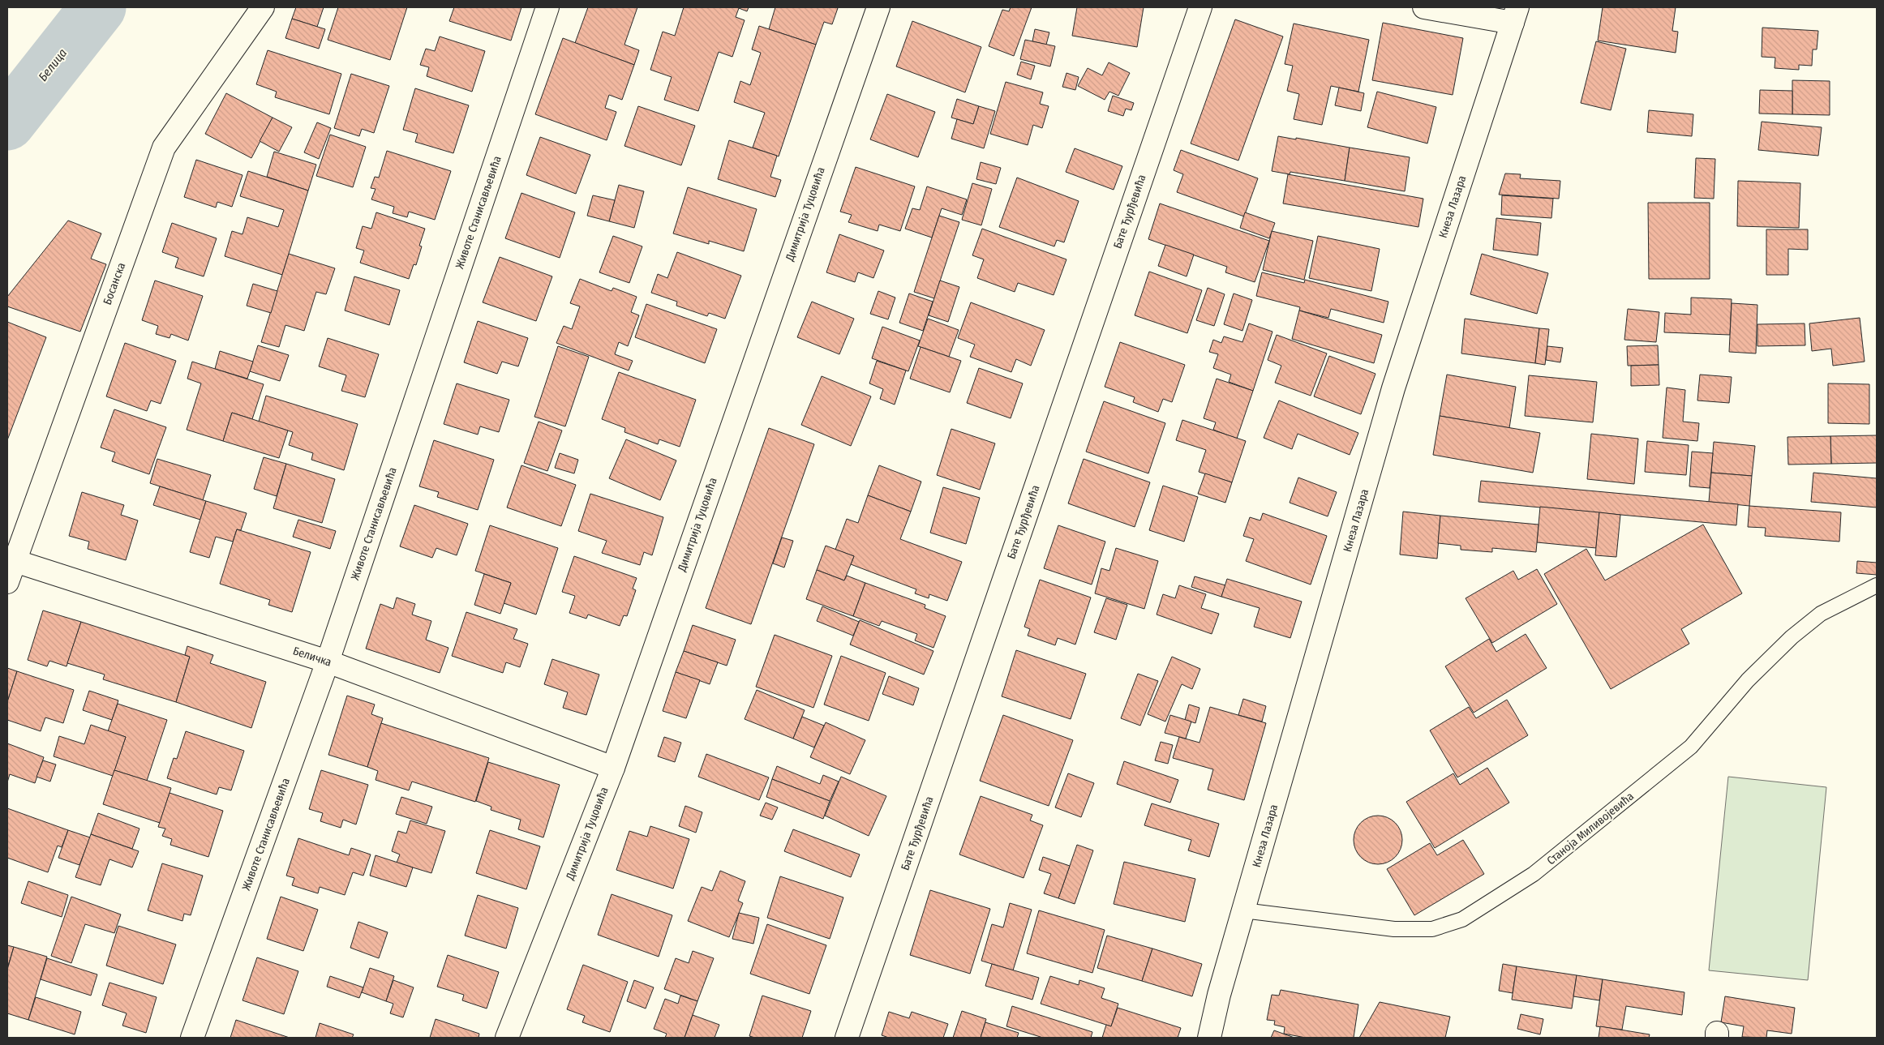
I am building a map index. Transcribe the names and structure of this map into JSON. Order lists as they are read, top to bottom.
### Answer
{
  "streets": {
    "street": [
      "Кнеза Лазара",
      "Бате Ђурђевића",
      "Животе Станисављевића",
      "Димитрија Туцовића",
      "Босанска",
      "Беличка"
    ],
    "lane": ["Станоја Миливојевића"]
  },
  "crossings": [
    ["Кнеза Лазара", "Станоја Миливојевића"],
    ["Животе Станисављевића", "Беличка"],
    ["Димитрија Туцовића", "Беличка"],
    ["Босанска", "Беличка"]
  ],
  "water": ["Белица"]
}
